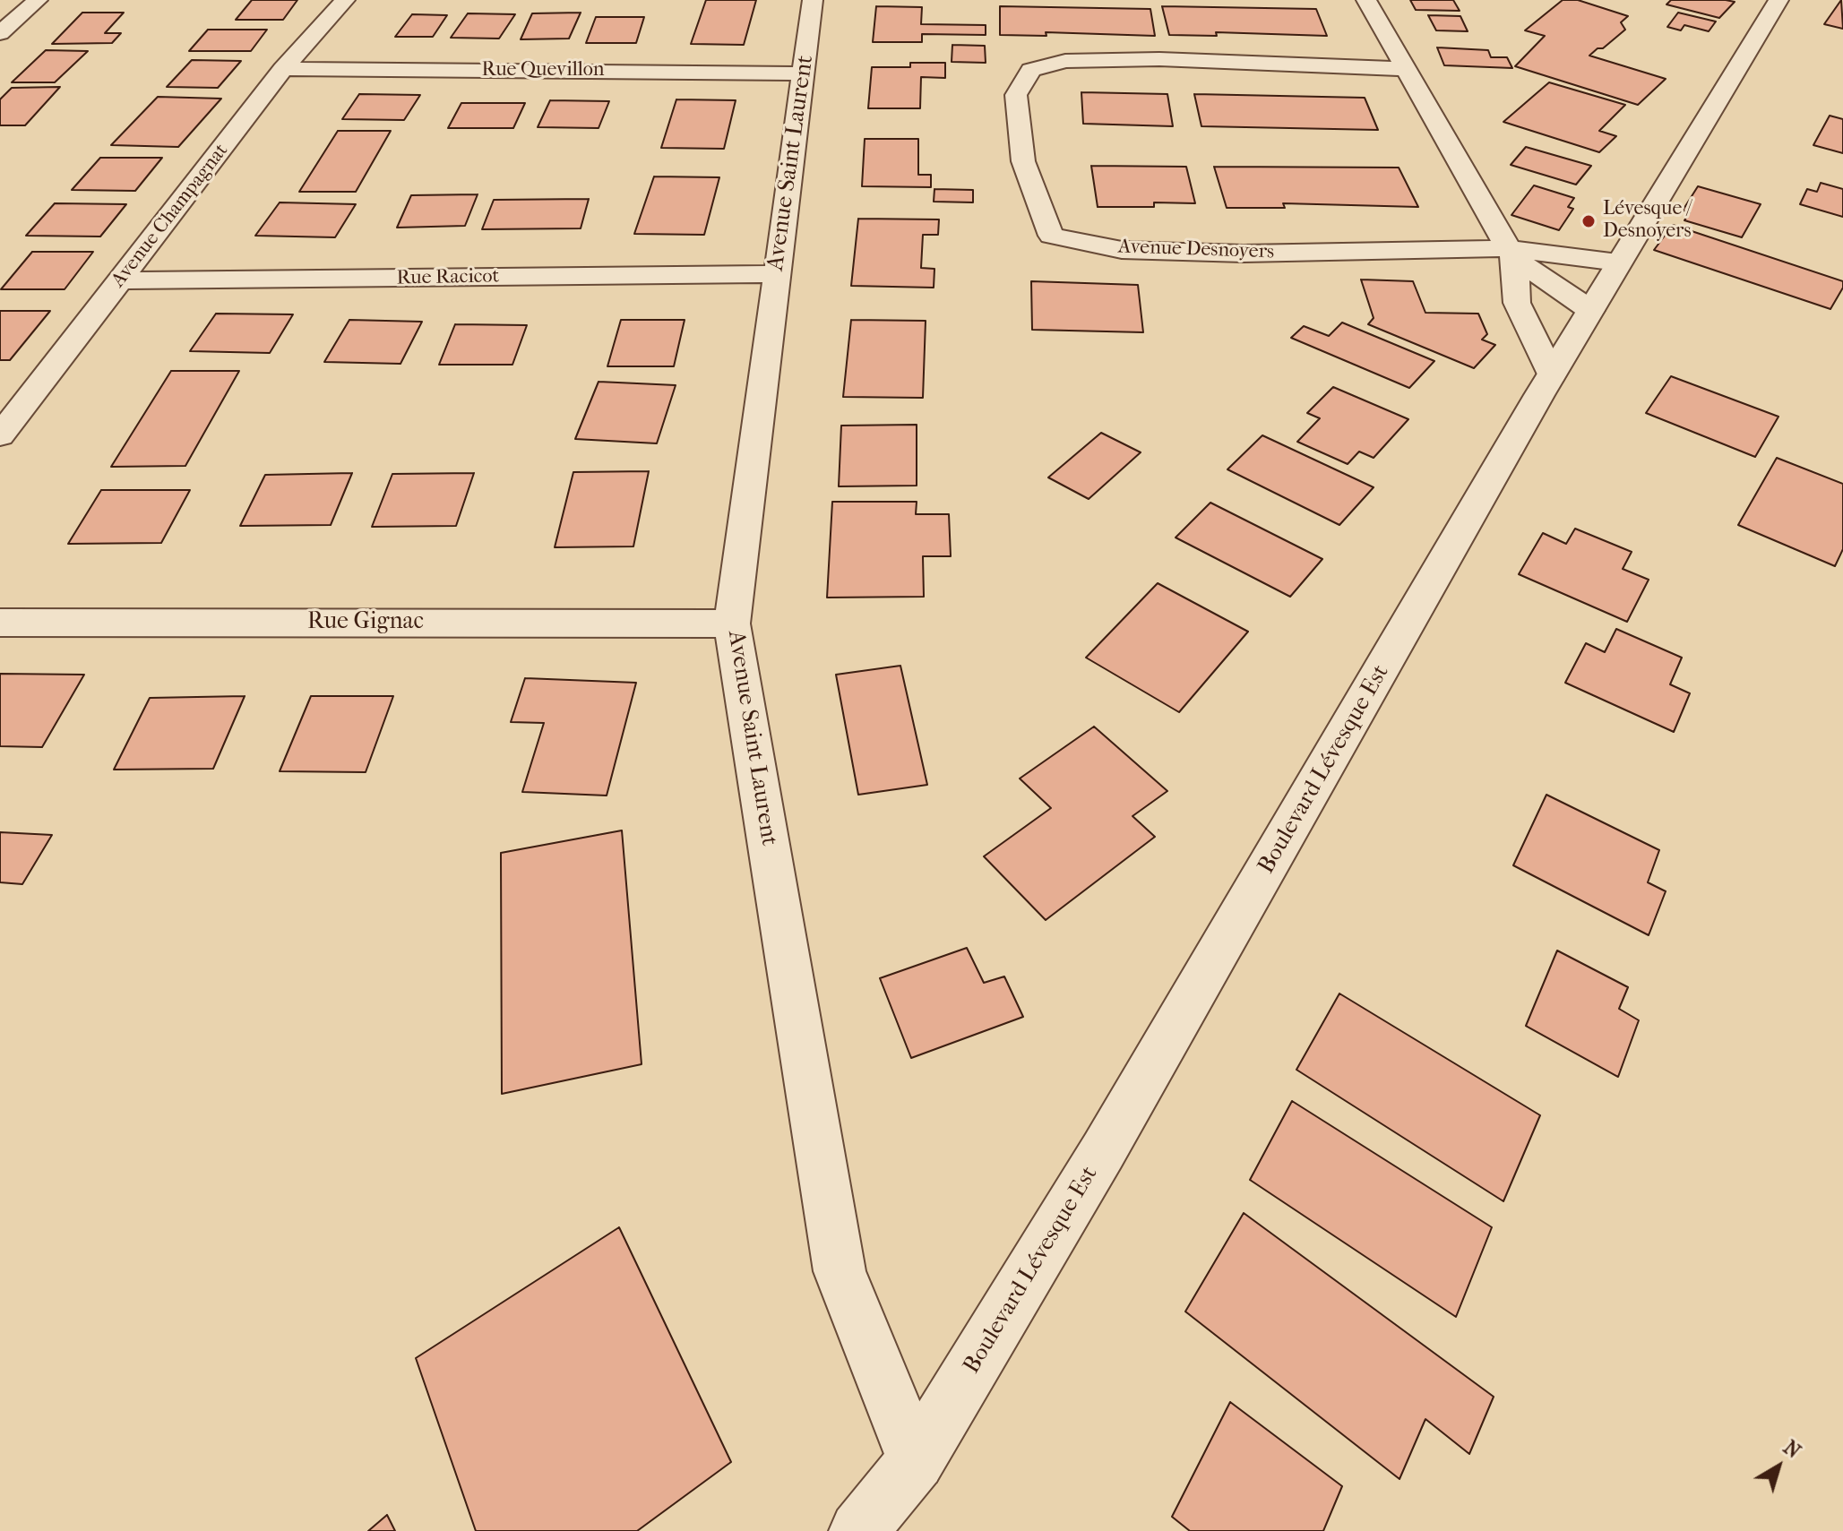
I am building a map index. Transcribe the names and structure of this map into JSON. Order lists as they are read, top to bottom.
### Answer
{
  "streets": {
    "street": [
      "Rue Quevillon",
      "Avenue Saint Laurent",
      "Avenue Champagnat",
      "Avenue Desnoyers",
      "Rue Racicot",
      "Rue Gignac",
      "Boulevard Lévesque Est"
    ]
  },
  "crossings": [
    ["Rue Quevillon", "Avenue Saint Laurent"],
    ["Rue Quevillon", "Avenue Champagnat"],
    ["Avenue Saint Laurent", "Rue Racicot"],
    ["Avenue Saint Laurent", "Rue Gignac"],
    ["Avenue Saint Laurent", "Boulevard Lévesque Est"],
    ["Avenue Champagnat", "Rue Racicot"]
  ],
  "places": ["Lévesque / Desnoyers"],
  "north": "top right"
}
